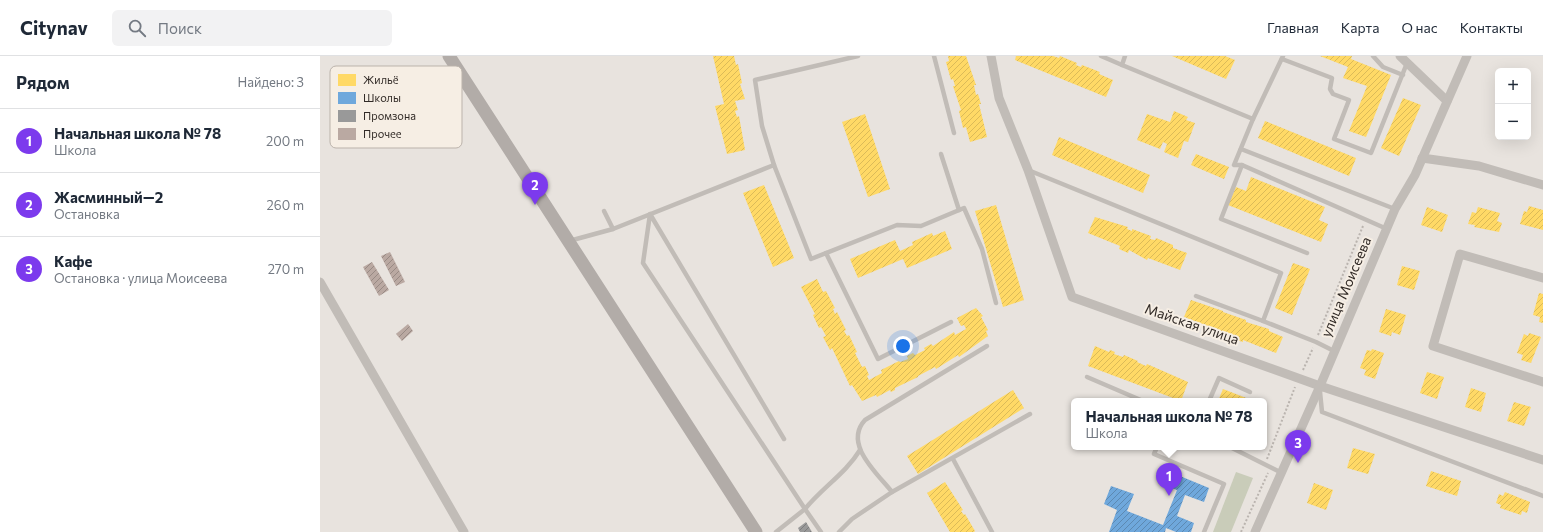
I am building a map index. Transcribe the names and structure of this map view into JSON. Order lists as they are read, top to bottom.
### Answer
{
  "streets": {
    "street": ["улица Моисеева", "Майская улица"]
  },
  "crossings": [
    ["улица Моисеева", "Майская улица"]
  ],
  "legend": [
    "Жильё",
    "Школы",
    "Промзона",
    "Прочее"
  ],
  "page": {
    "header": "Citynav",
    "search": "Поиск",
    "nav": [
      "Главная",
      "Карта",
      "О нас",
      "Контакты"
    ],
    "heading": ["Рядом", "Найдено: 3"],
    "map_buttons": ["+", "−"],
    "list": [
      {
        "mark": "1",
        "name": "Начальная школа № 78",
        "note": "Школа",
        "value": "200 m"
      },
      {
        "mark": "2",
        "name": "Жасминный—2",
        "note": "Остановка",
        "value": "260 m"
      },
      {
        "mark": "3",
        "name": "Кафе",
        "note": "Остановка · улица Моисеева",
        "value": "270 m"
      }
    ],
    "pins": ["2", "3", "1"],
    "popup": ["Начальная школа № 78", "Школа"]
  }
}
